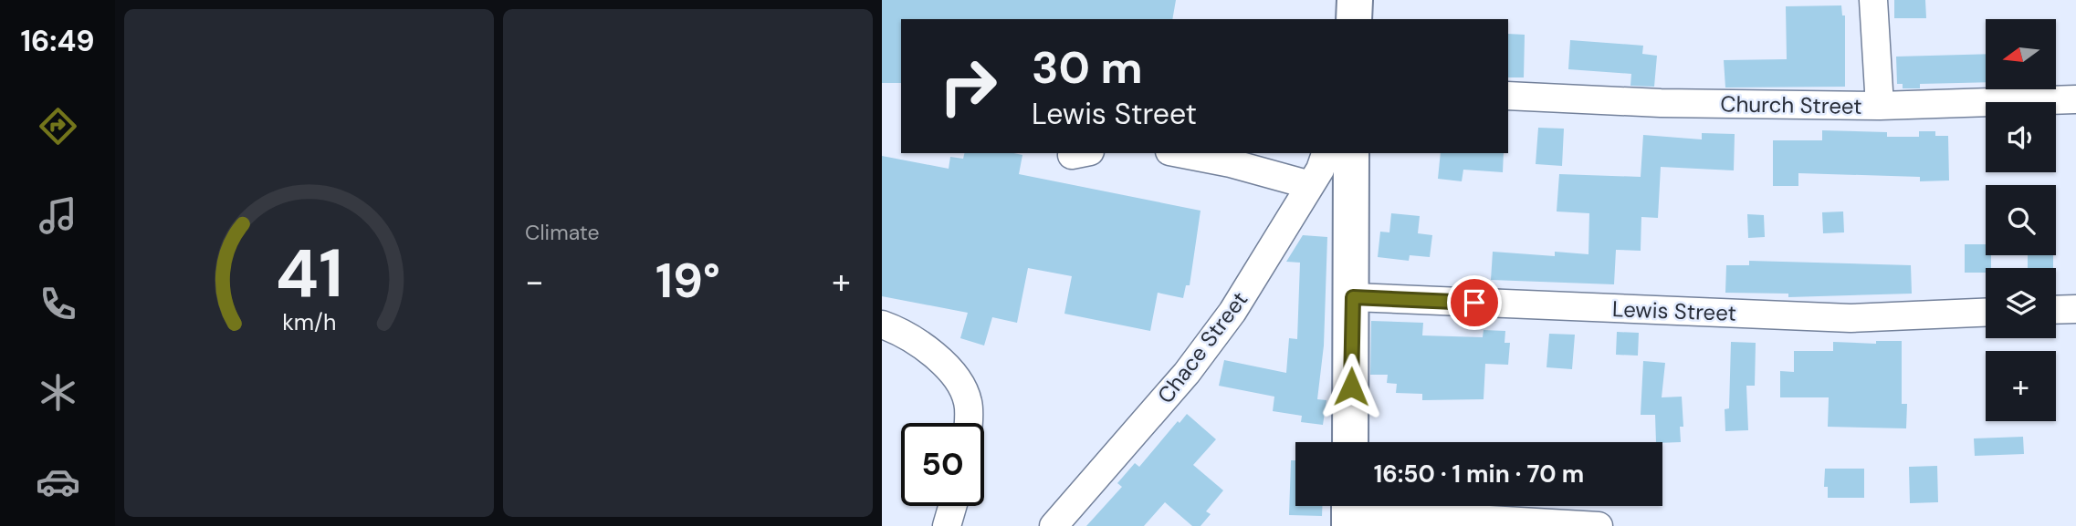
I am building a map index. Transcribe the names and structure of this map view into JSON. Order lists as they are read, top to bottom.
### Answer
{
  "streets": {
    "street": ["Church Street", "Lewis Street", "Chace Street"]
  },
  "north": "left",
  "page": {
    "tabs": "16:49",
    "tile": "Climate",
    "map_buttons": "+",
    "turn": ["30 m", "Lewis Street"],
    "heat": ["−", "19°", "+"],
    "limit": "50",
    "trip": "16:50 · 1 min · 70 m",
    "gauge": ["41", "km/h"]
  }
}
